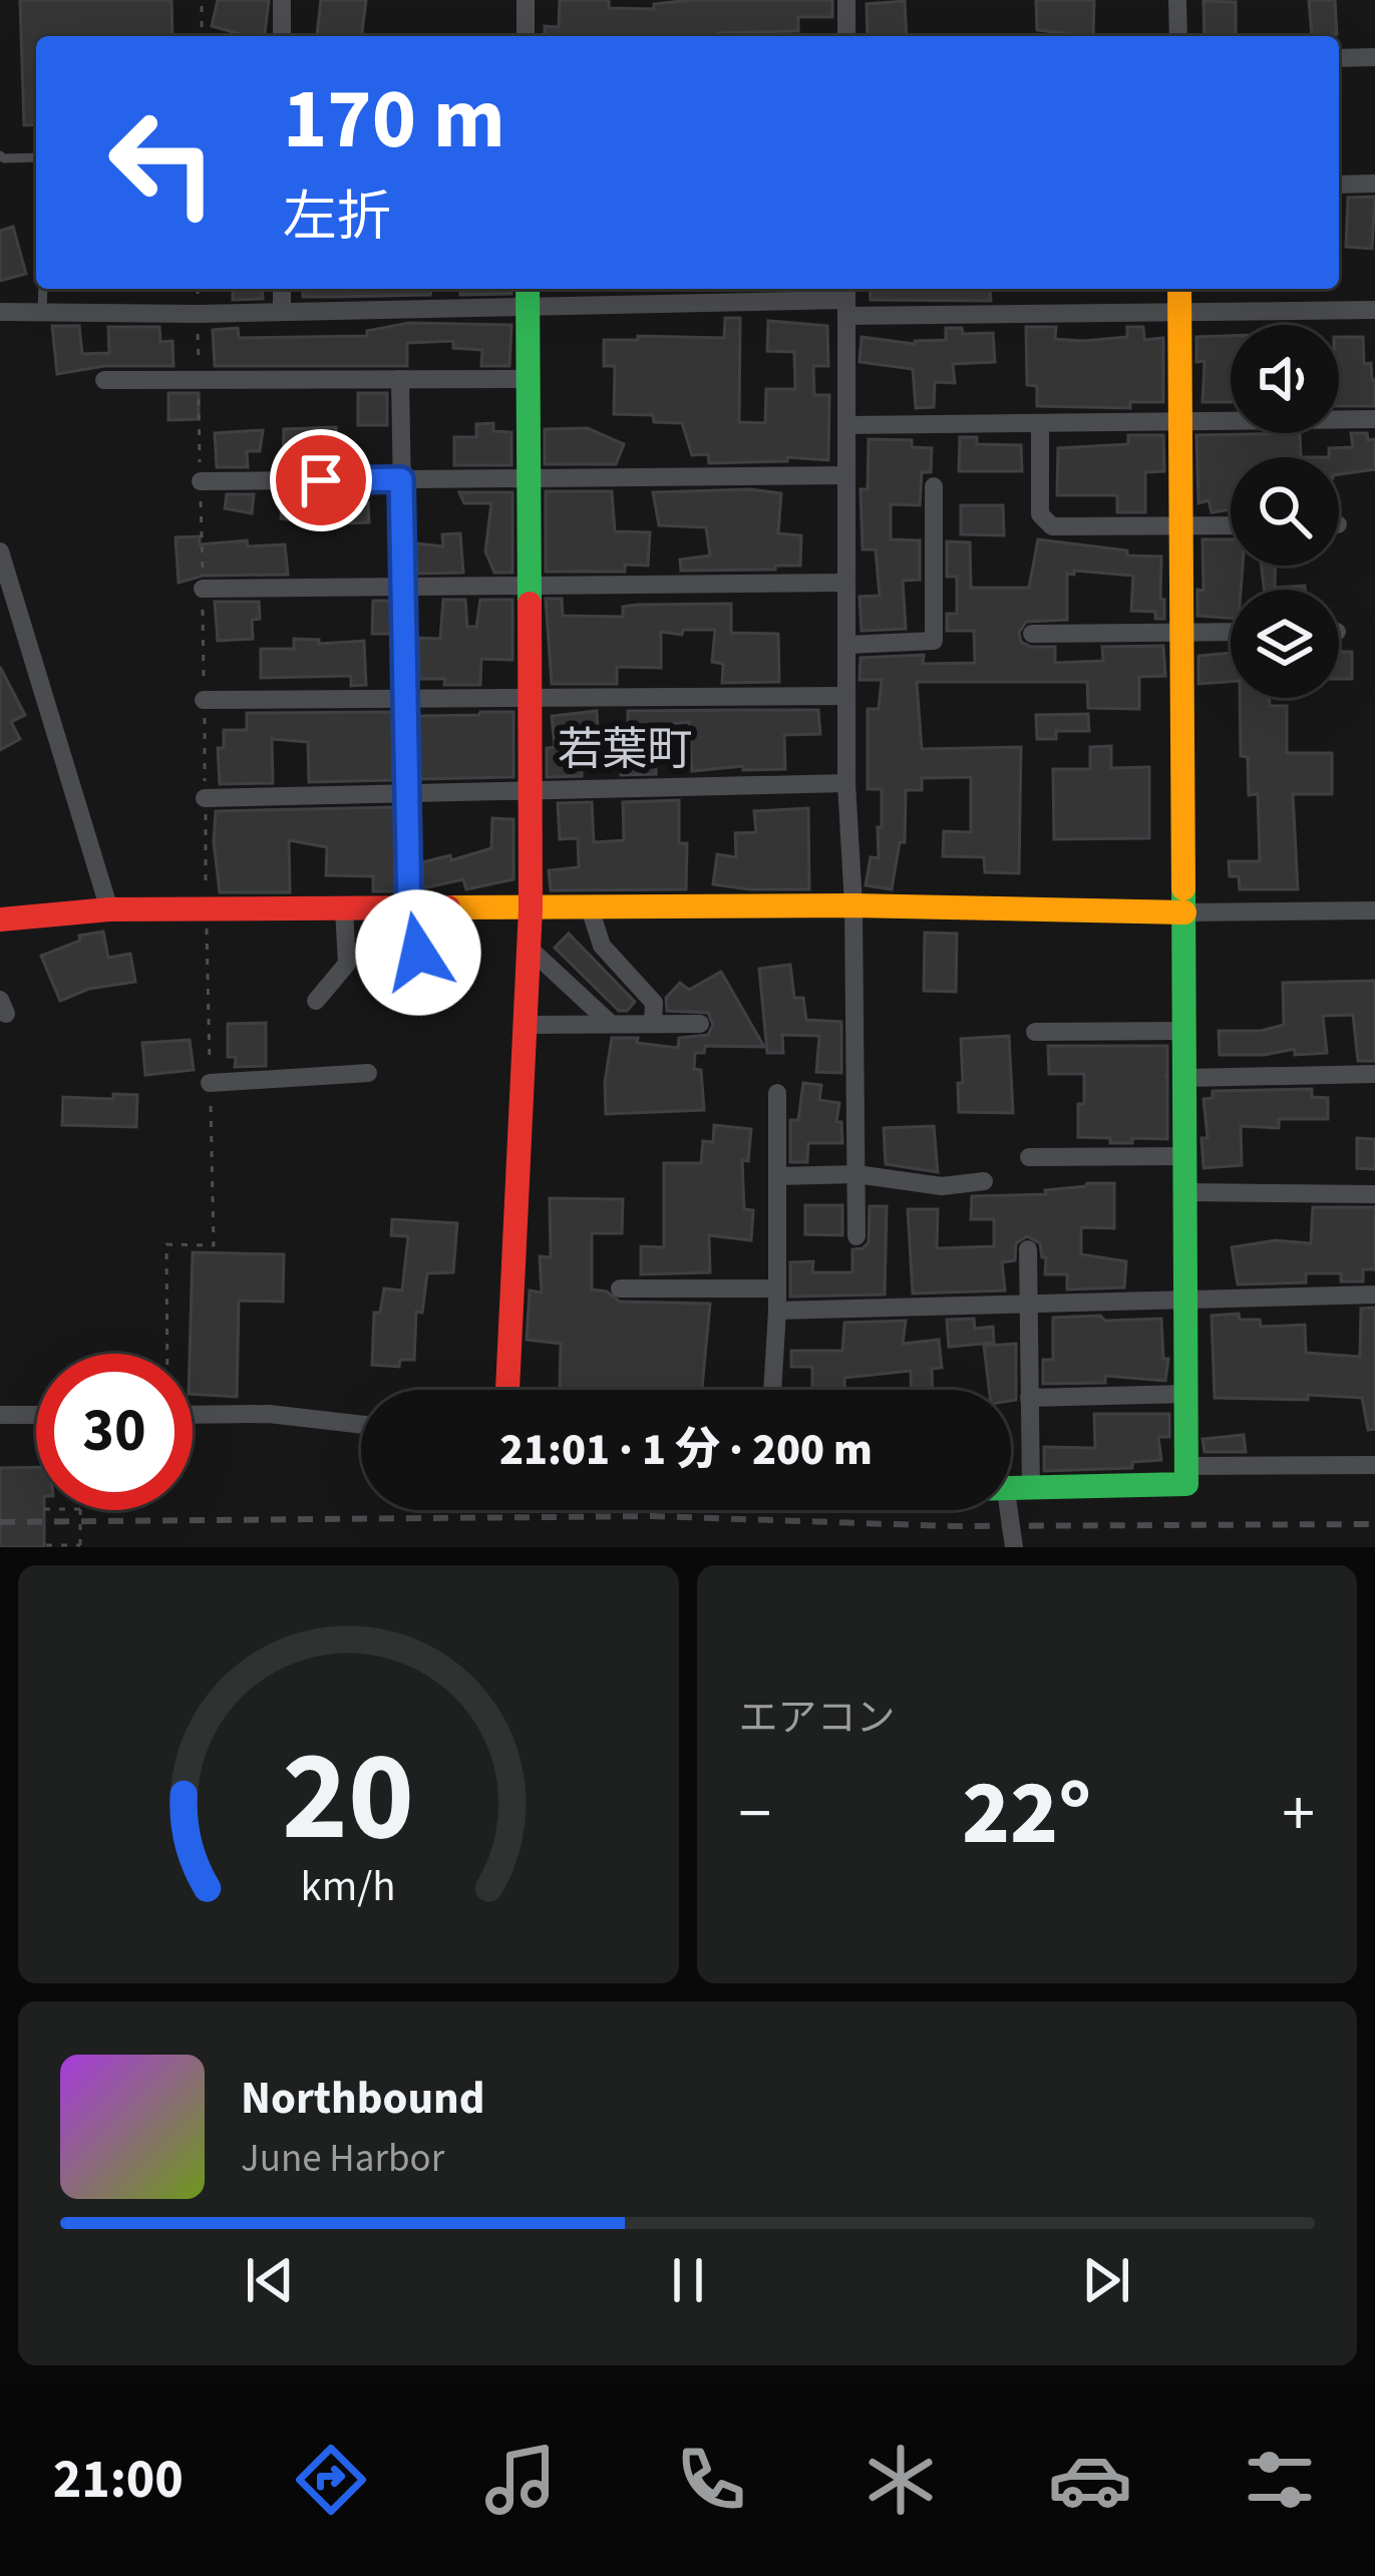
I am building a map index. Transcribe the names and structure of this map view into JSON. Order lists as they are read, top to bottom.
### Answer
{
  "districts": ["若葉町"],
  "page": {
    "turn": ["170 m", "左折"],
    "limit": "30",
    "trip": "21:01 · 1 分 · 200 m",
    "tile": "エアコン",
    "heat": ["−", "22°", "+"],
    "song": ["Northbound", "June Harbor"],
    "tabs": "21:00",
    "gauge": ["20", "km/h"]
  }
}
